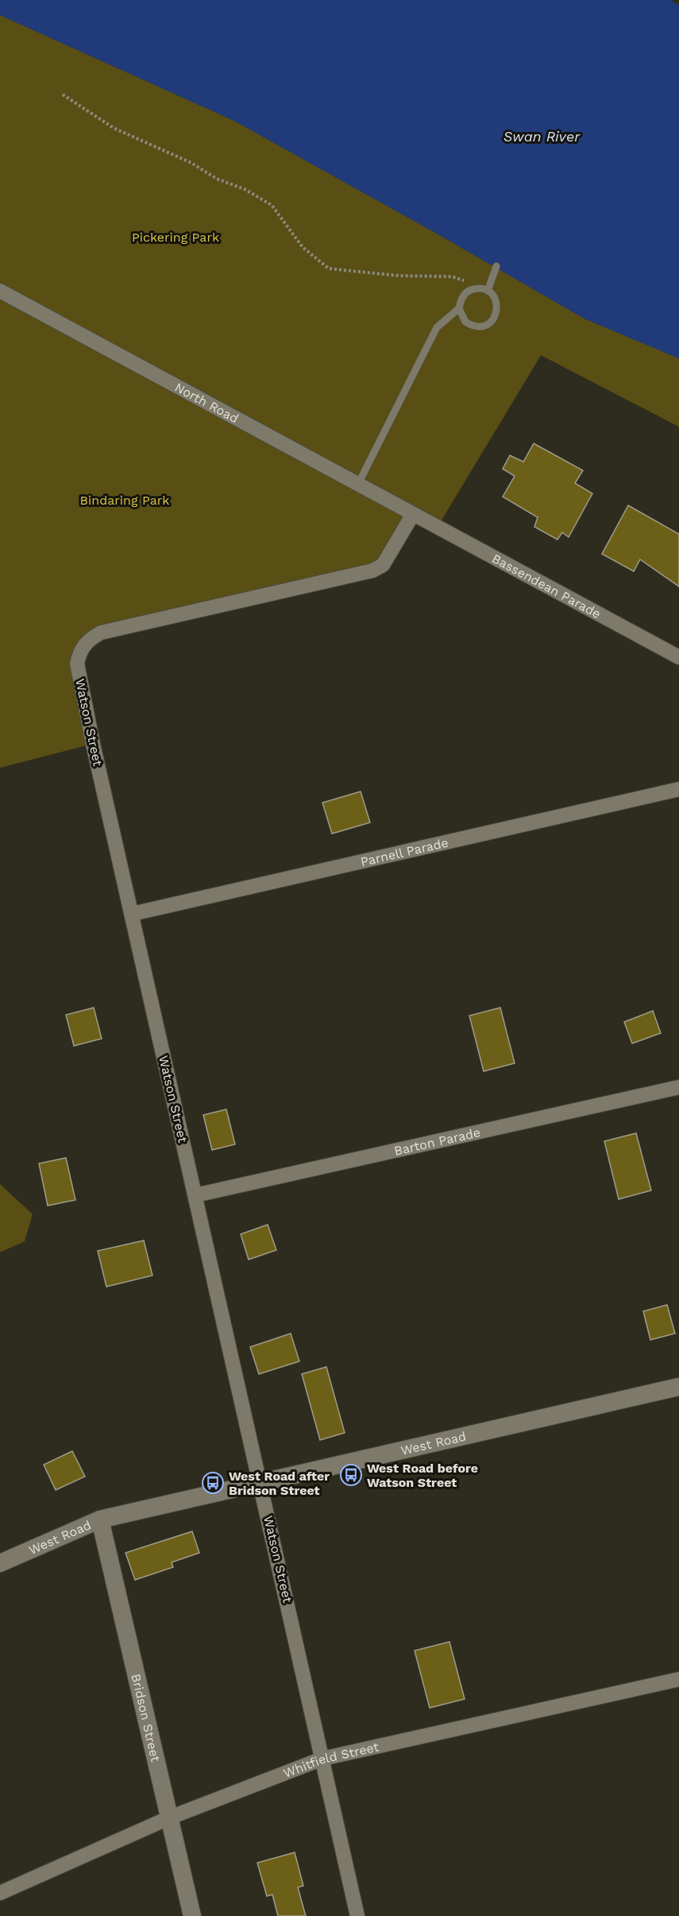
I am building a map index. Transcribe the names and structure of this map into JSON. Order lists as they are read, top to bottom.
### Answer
{
  "streets": {
    "street": [
      "North Road",
      "Bassendean Parade",
      "Watson Street",
      "Parnell Parade",
      "Barton Parade",
      "West Road",
      "Bridson Street",
      "Whitfield Street"
    ]
  },
  "crossings": [
    ["North Road", "Bassendean Parade"],
    ["North Road", "Watson Street"],
    ["Bassendean Parade", "Watson Street"],
    ["Watson Street", "Parnell Parade"],
    ["Watson Street", "Barton Parade"],
    ["Watson Street", "West Road"],
    ["Watson Street", "Whitfield Street"],
    ["West Road", "Bridson Street"],
    ["Bridson Street", "Whitfield Street"]
  ],
  "water": ["Swan River"],
  "parks": ["Pickering Park", "Bindaring Park"],
  "places": {
    "bus stop": ["West Road before Watson Street", "West Road after Bridson Street"]
  }
}
